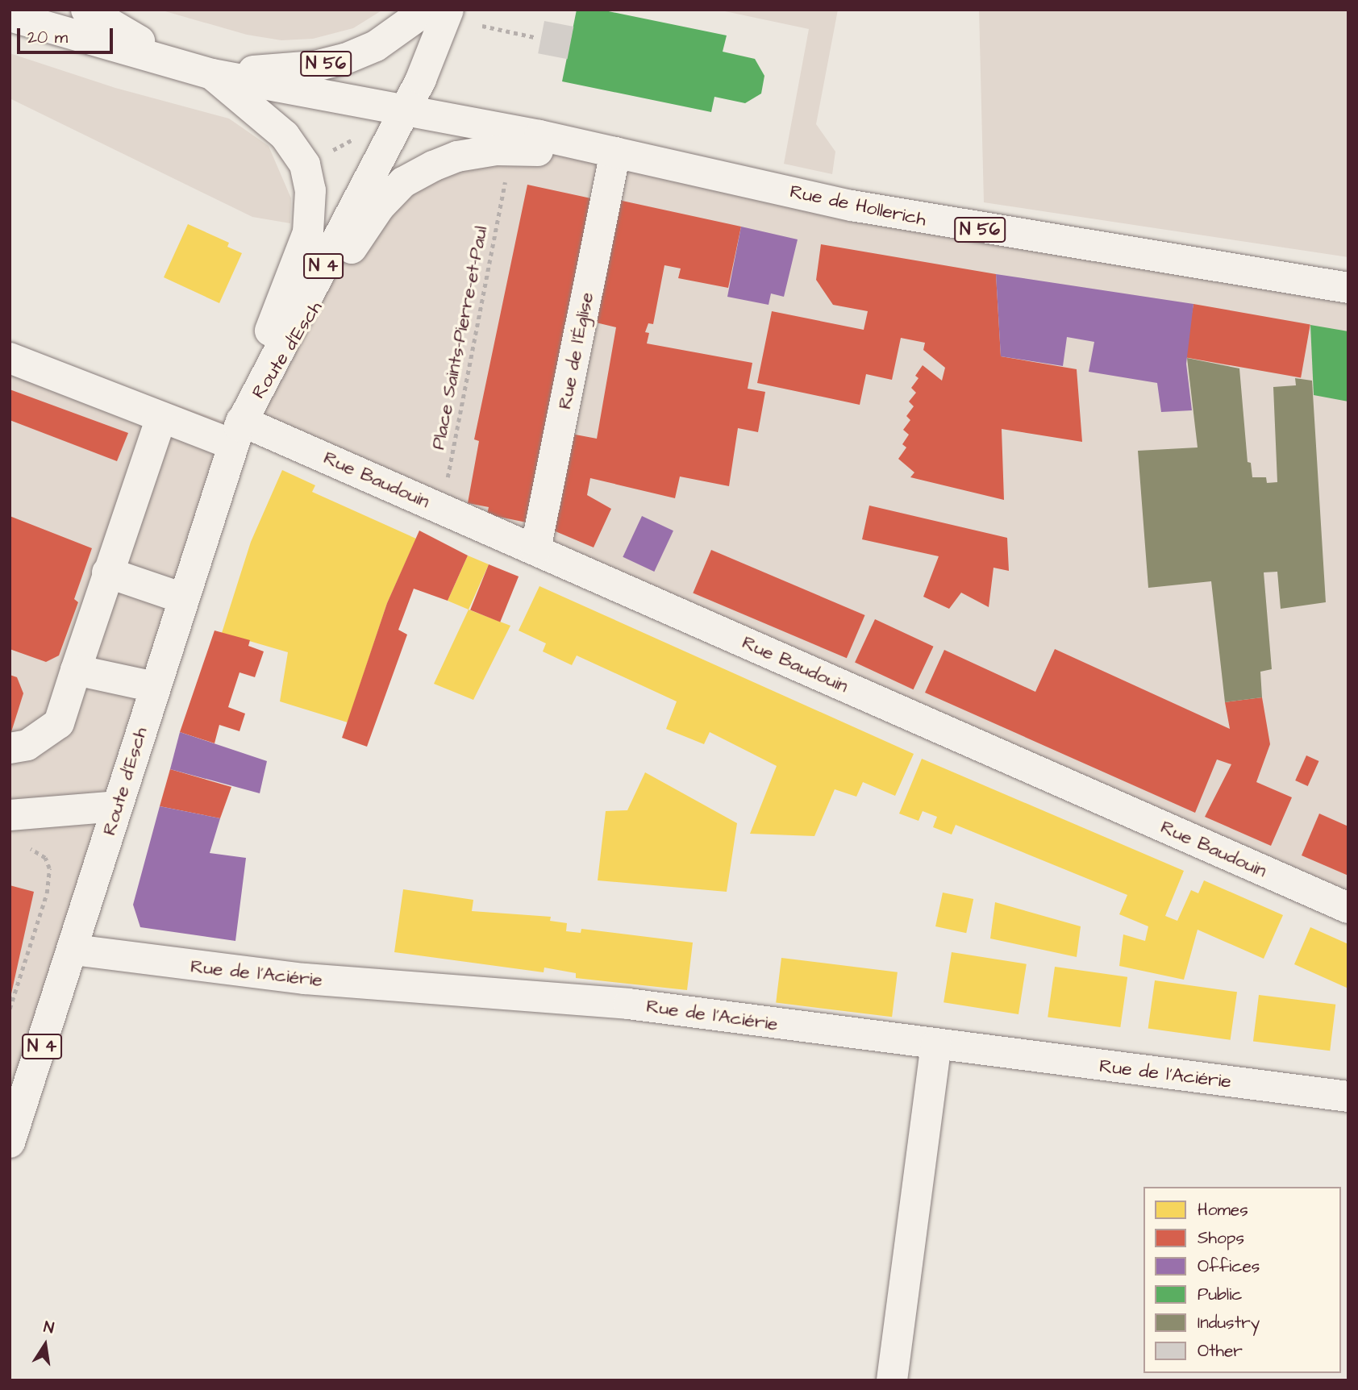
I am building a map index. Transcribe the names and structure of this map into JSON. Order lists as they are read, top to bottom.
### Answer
{
  "streets": {
    "main road": [
      "N 56",
      "Rue de Hollerich",
      "N 4",
      "Route d'Esch",
      "Rue de l'Église",
      "Rue Baudouin",
      "Rue de l'Aciérie"
    ],
    "path": ["Place Saints-Pierre-et-Paul"]
  },
  "crossings": [
    ["N 56", "Rue de Hollerich"],
    ["N 56", "N 4"],
    ["N 56", "Route d'Esch"],
    ["Rue de Hollerich", "Route d'Esch"],
    ["Rue de Hollerich", "Rue de l'Église"],
    ["N 4", "Route d'Esch"],
    ["N 4", "Rue Baudouin"],
    ["Place Saints-Pierre-et-Paul", "Rue Baudouin"],
    ["Route d'Esch", "Rue de l'Église"],
    ["Route d'Esch", "Rue Baudouin"],
    ["Route d'Esch", "Rue de l'Aciérie"],
    ["Rue de l'Église", "Rue Baudouin"]
  ],
  "legend": [
    "Homes",
    "Shops",
    "Offices",
    "Public",
    "Industry",
    "Other"
  ],
  "scale_bar": "20 m",
  "north": "top"
}
